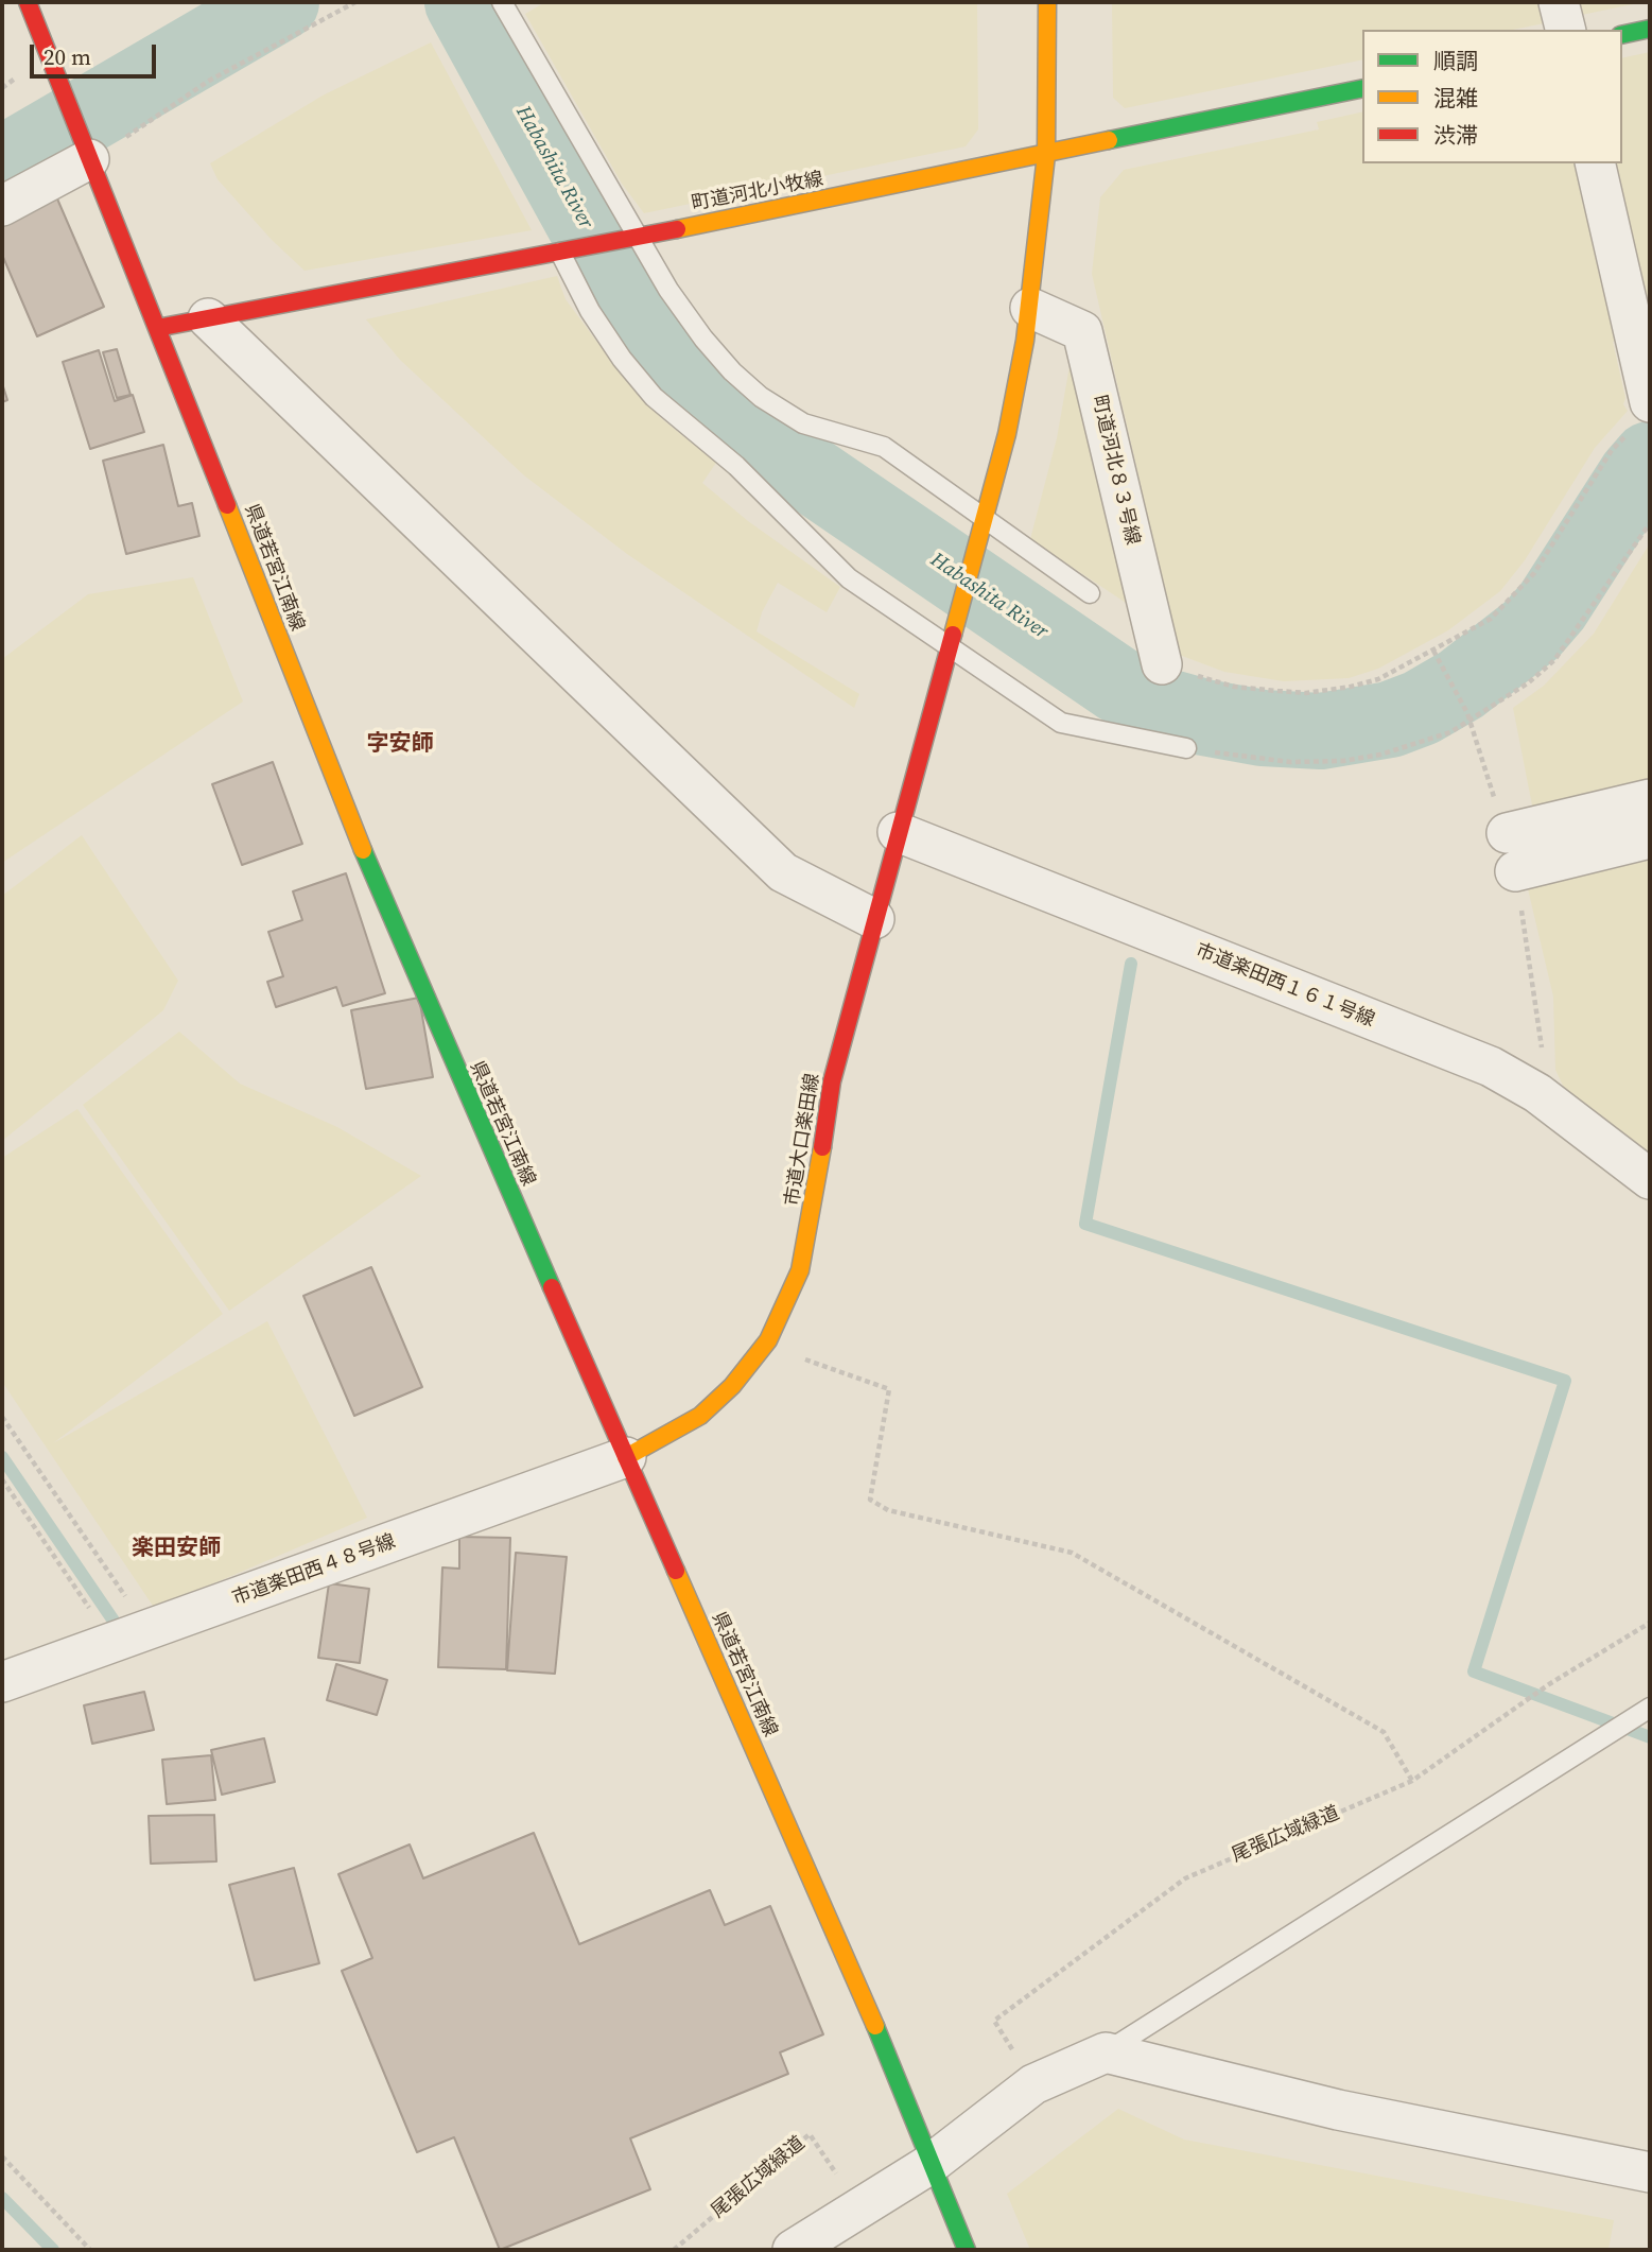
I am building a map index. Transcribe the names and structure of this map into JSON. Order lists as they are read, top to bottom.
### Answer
{
  "streets": {
    "street": [
      "町道河北小牧線",
      "町道河北８３号線",
      "県道若宮江南線",
      "市道楽田西１６１号線",
      "市道大口楽田線",
      "市道楽田西４８号線"
    ],
    "path": ["尾張広域緑道"]
  },
  "crossings": [
    ["町道河北小牧線", "県道若宮江南線"],
    ["町道河北小牧線", "市道大口楽田線"],
    ["町道河北８３号線", "市道大口楽田線"],
    ["県道若宮江南線", "市道大口楽田線"],
    ["県道若宮江南線", "市道楽田西４８号線"],
    ["市道楽田西１６１号線", "市道大口楽田線"],
    ["市道大口楽田線", "市道楽田西４８号線"]
  ],
  "districts": ["字安師", "楽田安師"],
  "water": ["Habashita River"],
  "legend": ["順調", "混雑", "渋滞"],
  "scale_bar": "20 m"
}
